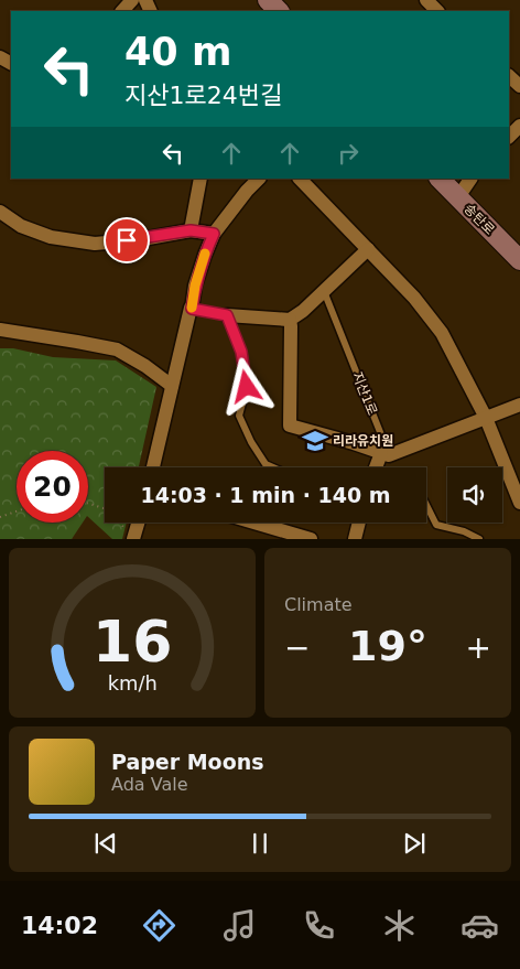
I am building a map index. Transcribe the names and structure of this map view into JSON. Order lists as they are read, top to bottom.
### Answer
{
  "streets": {
    "main road": ["송탄로"],
    "lane": ["지산1로"]
  },
  "places": {
    "school or university": ["리라유치원"]
  },
  "page": {
    "turn": ["40 m", "지산1로24번길"],
    "limit": "20",
    "trip": "14:03 · 1 min · 140 m",
    "tile": "Climate",
    "heat": ["−", "19°", "+"],
    "song": ["Paper Moons", "Ada Vale"],
    "tabs": "14:02",
    "gauge": ["16", "km/h"]
  }
}
